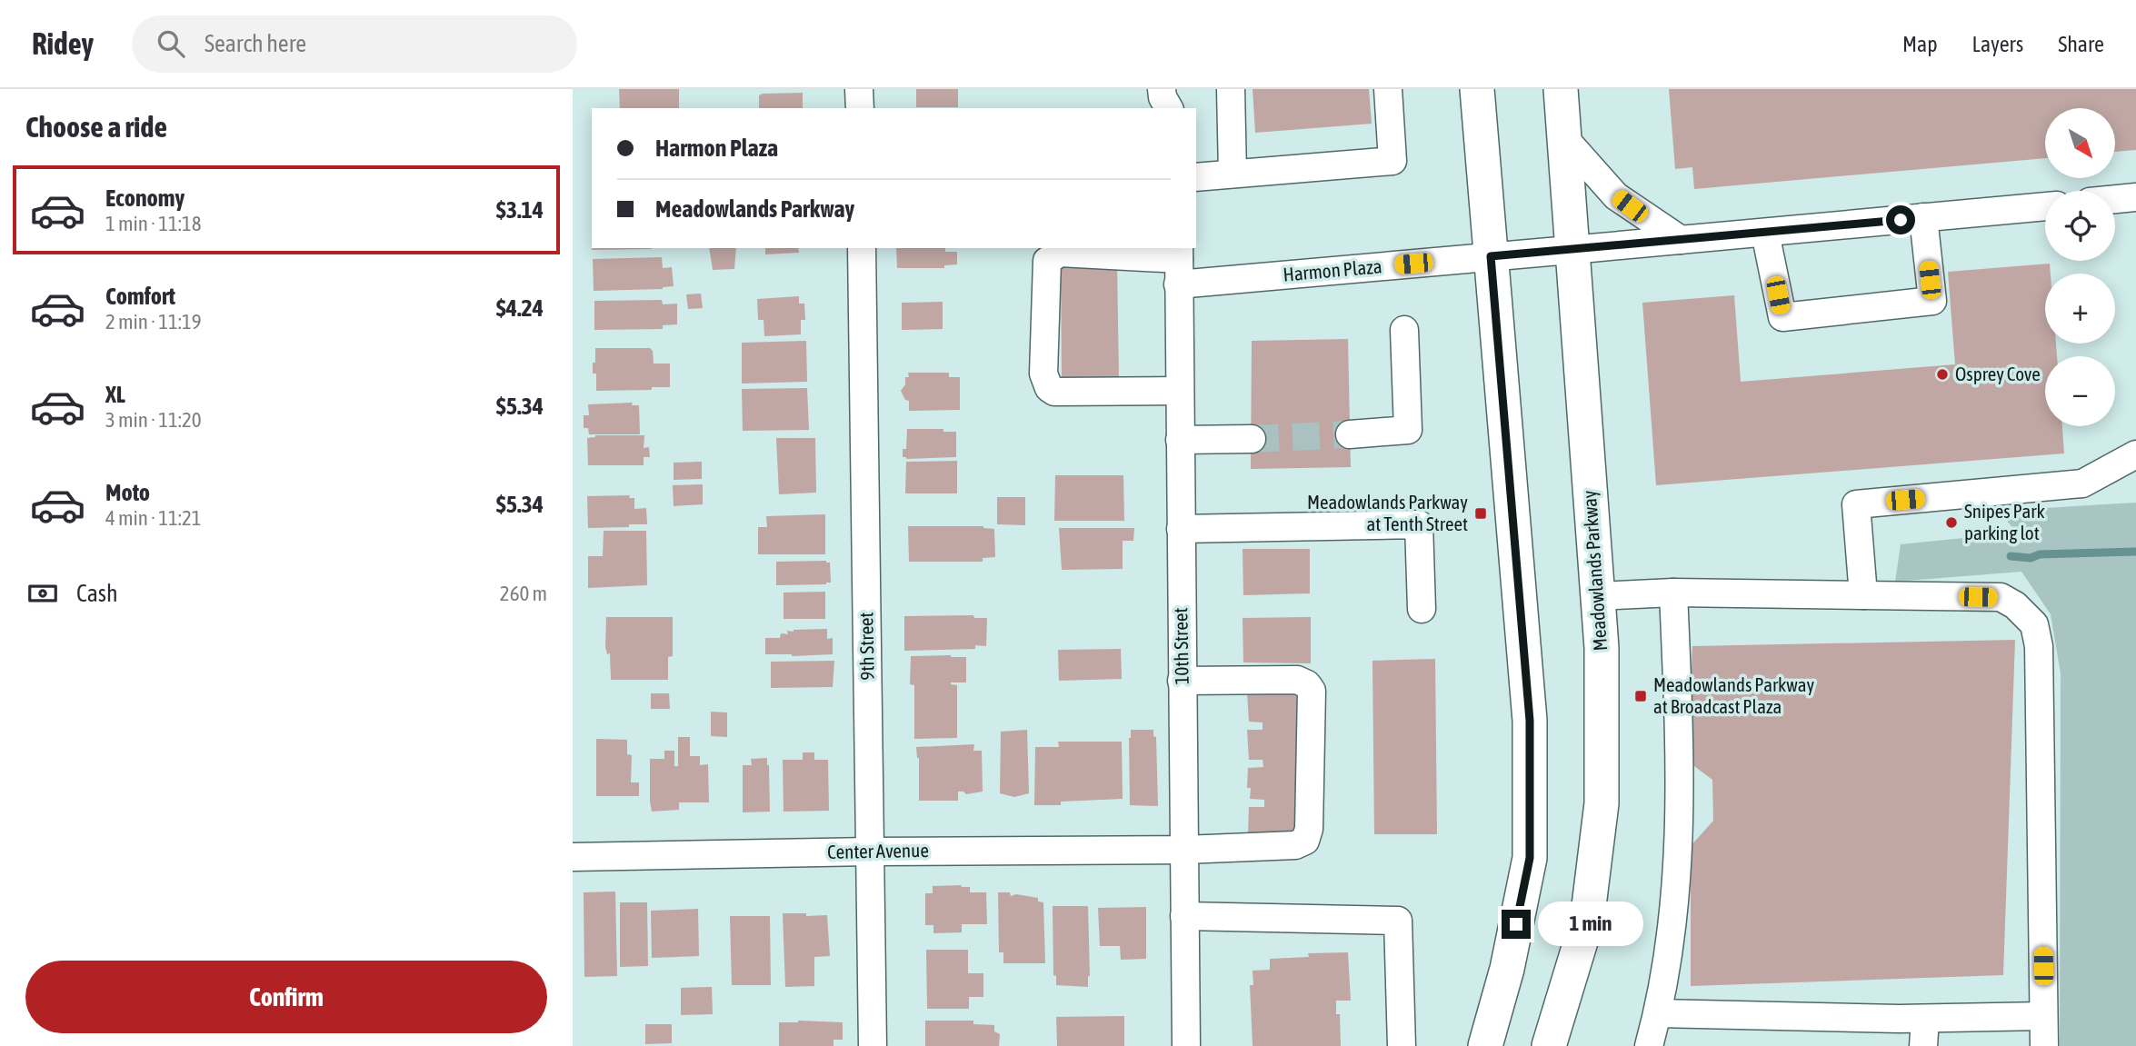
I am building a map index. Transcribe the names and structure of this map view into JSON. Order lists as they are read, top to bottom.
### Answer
{
  "streets": {
    "main road": ["Meadowlands Parkway"],
    "street": [
      "Harmon Plaza",
      "9th Street",
      "10th Street",
      "Center Avenue"
    ]
  },
  "crossings": [
    ["Harmon Plaza", "Meadowlands Parkway"],
    ["Harmon Plaza", "10th Street"],
    ["9th Street", "Center Avenue"],
    ["10th Street", "Center Avenue"]
  ],
  "places": {
    "other": ["Osprey Cove", "Snipes Park parking lot"],
    "transit": ["Meadowlands Parkway at Tenth Street", "Meadowlands Parkway at Broadcast Plaza"]
  },
  "north": "bottom right",
  "page": {
    "header": "Ridey",
    "search": "Search here",
    "nav": ["Map", "Layers", "Share"],
    "heading": "Choose a ride",
    "map_buttons": ["+", "−"],
    "banner": ["Harmon Plaza", "Meadowlands Parkway"],
    "list": [
      {
        "name": "Economy",
        "note": "1 min · 11:18",
        "value": "$3.14"
      },
      {
        "name": "Comfort",
        "note": "2 min · 11:19",
        "value": "$4.24"
      },
      {
        "name": "XL",
        "note": "3 min · 11:20",
        "value": "$5.34"
      },
      {
        "name": "Moto",
        "note": "4 min · 11:21",
        "value": "$5.34"
      }
    ],
    "pay": ["Cash", "260 m"],
    "bubble": "1 min",
    "buttons": "Confirm"
  }
}
